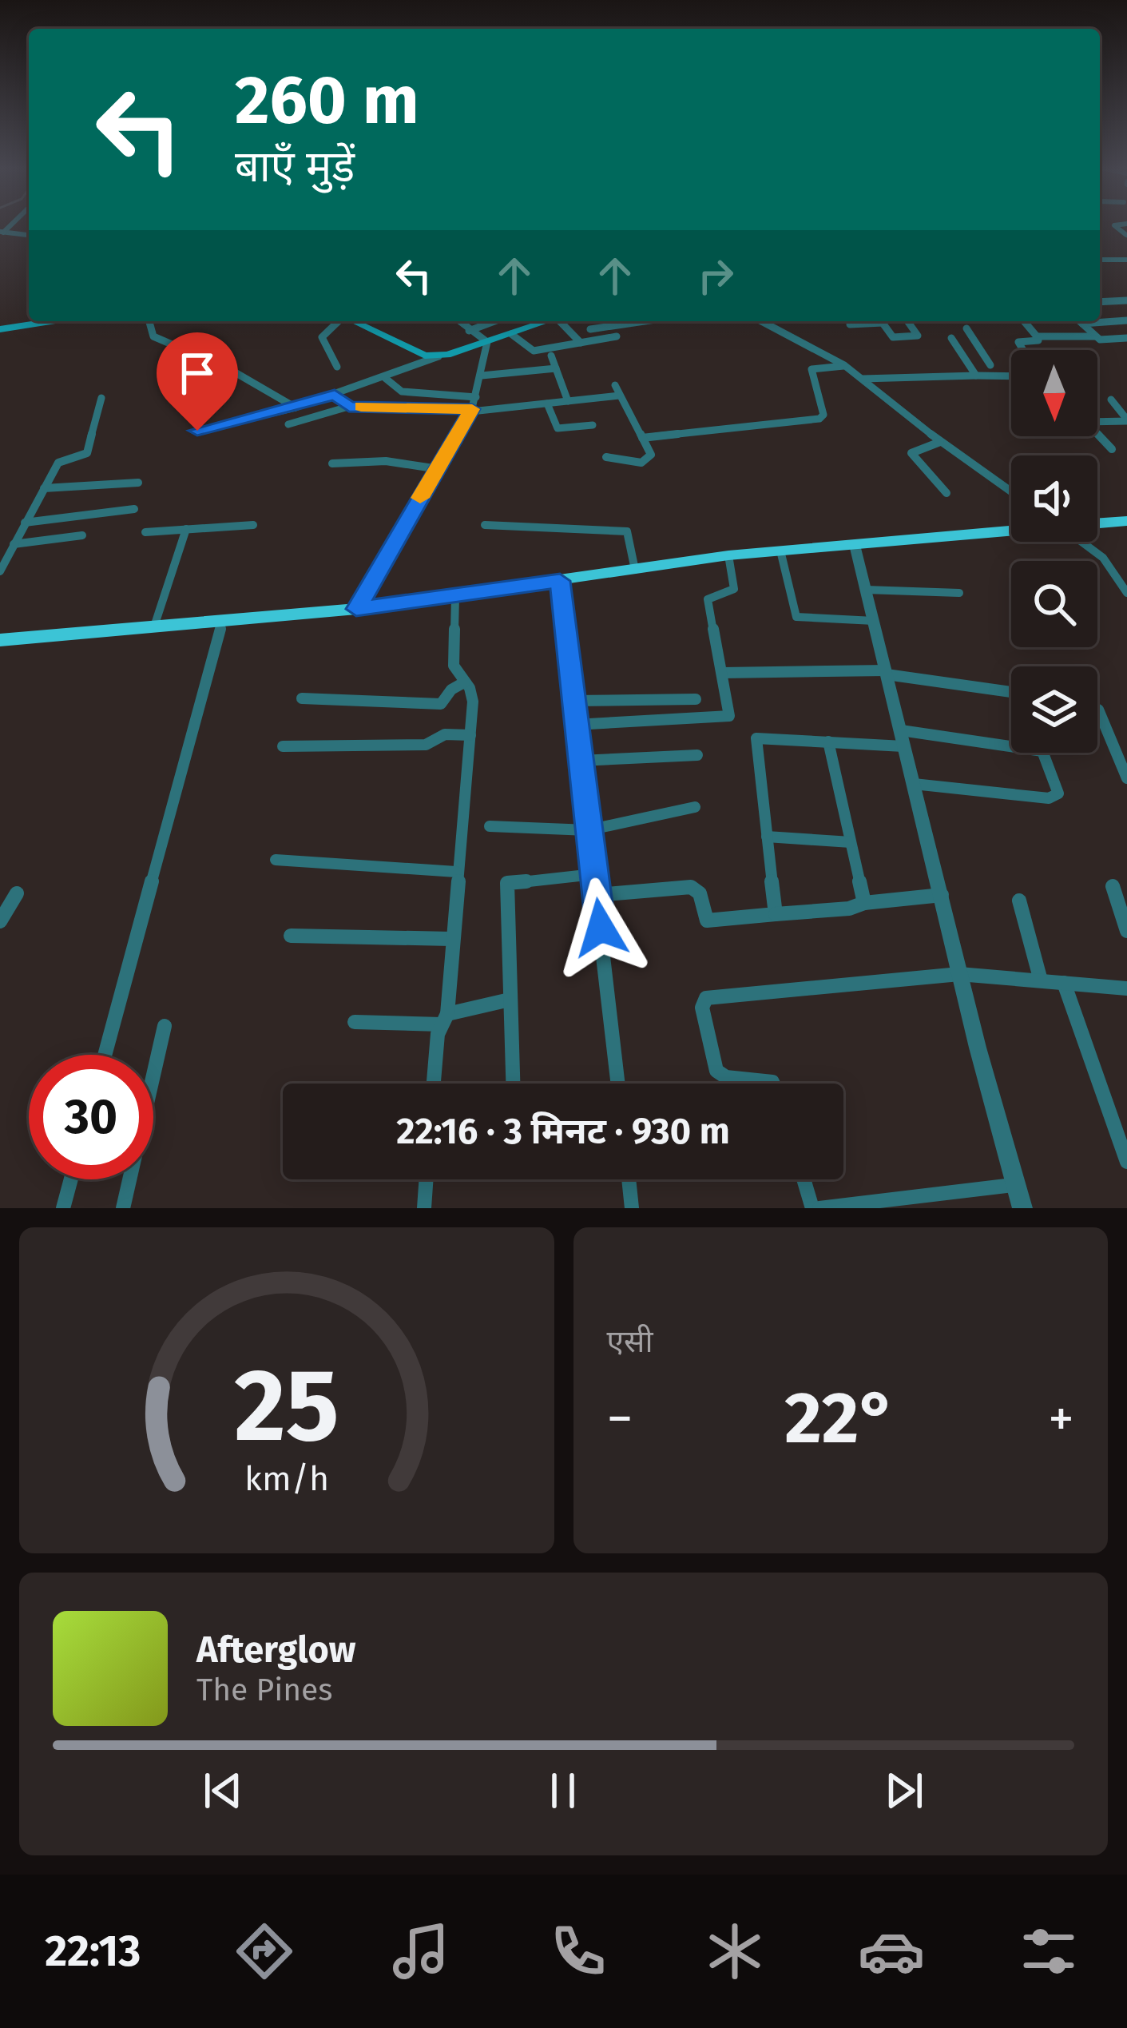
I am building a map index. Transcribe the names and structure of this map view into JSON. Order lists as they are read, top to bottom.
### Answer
{
  "north": "bottom",
  "page": {
    "turn": ["260 m", "बाएँ मुड़ें"],
    "limit": "30",
    "trip": "22:16 · 3 मिनट · 930 m",
    "tile": "एसी",
    "heat": ["−", "22°", "+"],
    "song": ["Afterglow", "The Pines"],
    "tabs": "22:13",
    "gauge": ["25", "km/h"]
  }
}
